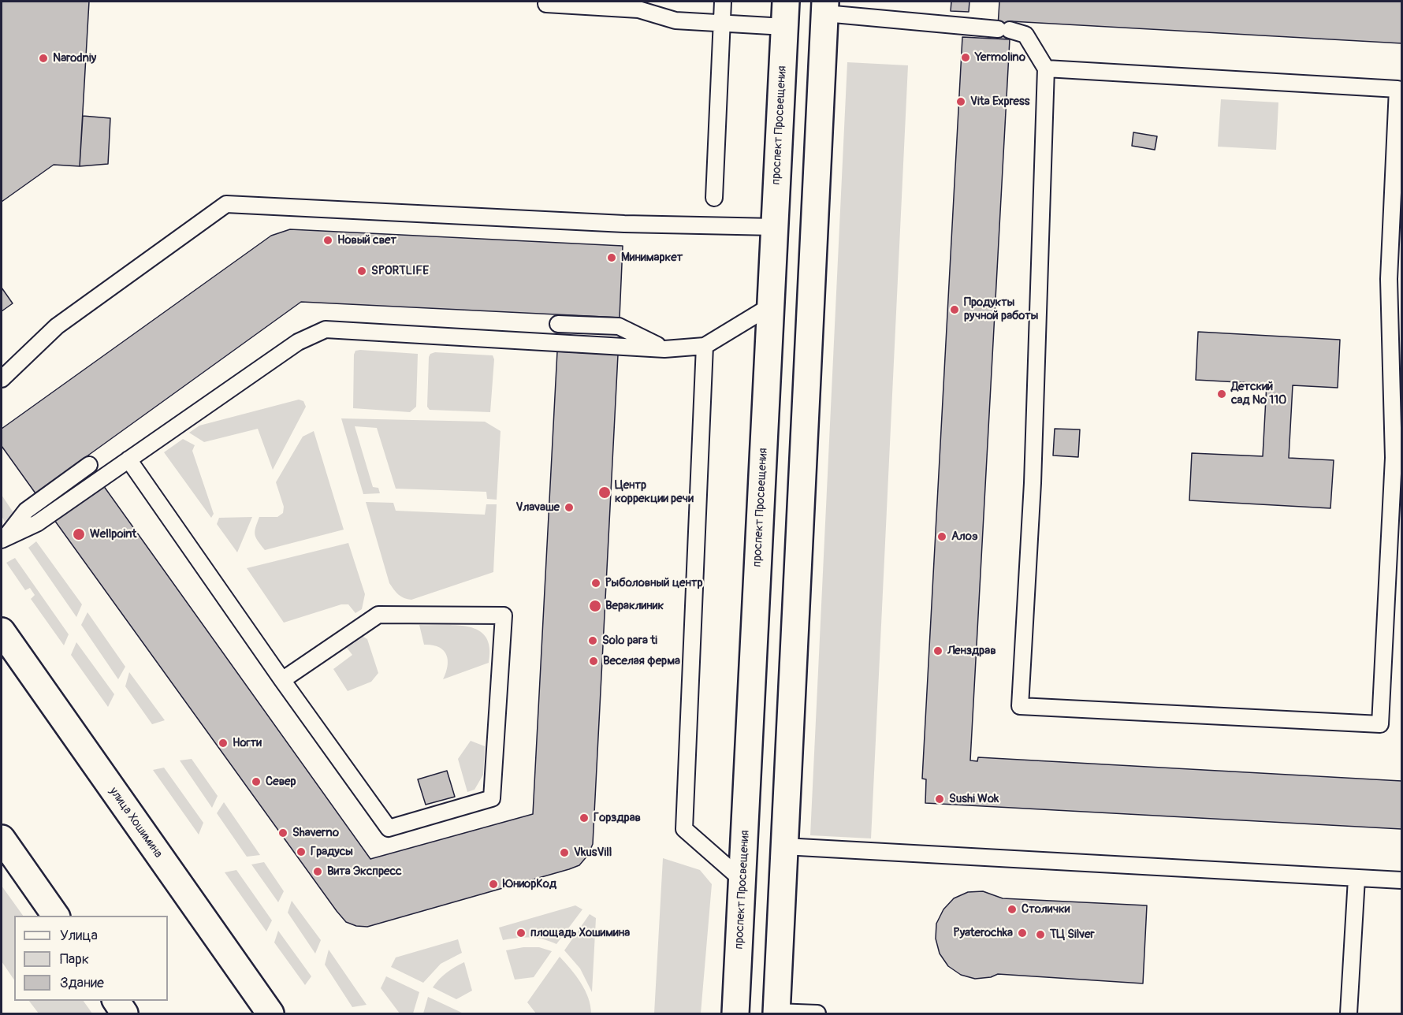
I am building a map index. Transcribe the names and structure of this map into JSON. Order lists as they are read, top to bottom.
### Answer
{
  "streets": {
    "main road": ["проспект Просвещения", "улица Хошимина"]
  },
  "places": [
    "Yermolino",
    "Narodniy",
    "Vita Express",
    "Новый свет",
    "Минимаркет",
    "SPORTLIFE",
    "Продукты ручной работы",
    "Детский сад № 110",
    "Центр коррекции речи",
    "Vлаvаше",
    "Wellpoint",
    "Алоэ",
    "Рыболовный центр",
    "Вераклиник",
    "Solo para ti",
    "Ленздрав",
    "Веселая ферма",
    "Ногти",
    "Север",
    "Sushi Wok",
    "Горздрав",
    "Shaverno",
    "Градусы",
    "VkusVill",
    "Вита Экспресс",
    "ЮниорКод",
    "Столички",
    "площадь Хошимина",
    "Pyaterochka",
    "ТЦ Silver"
  ],
  "legend": ["Улица", "Парк", "Здание"]
}
